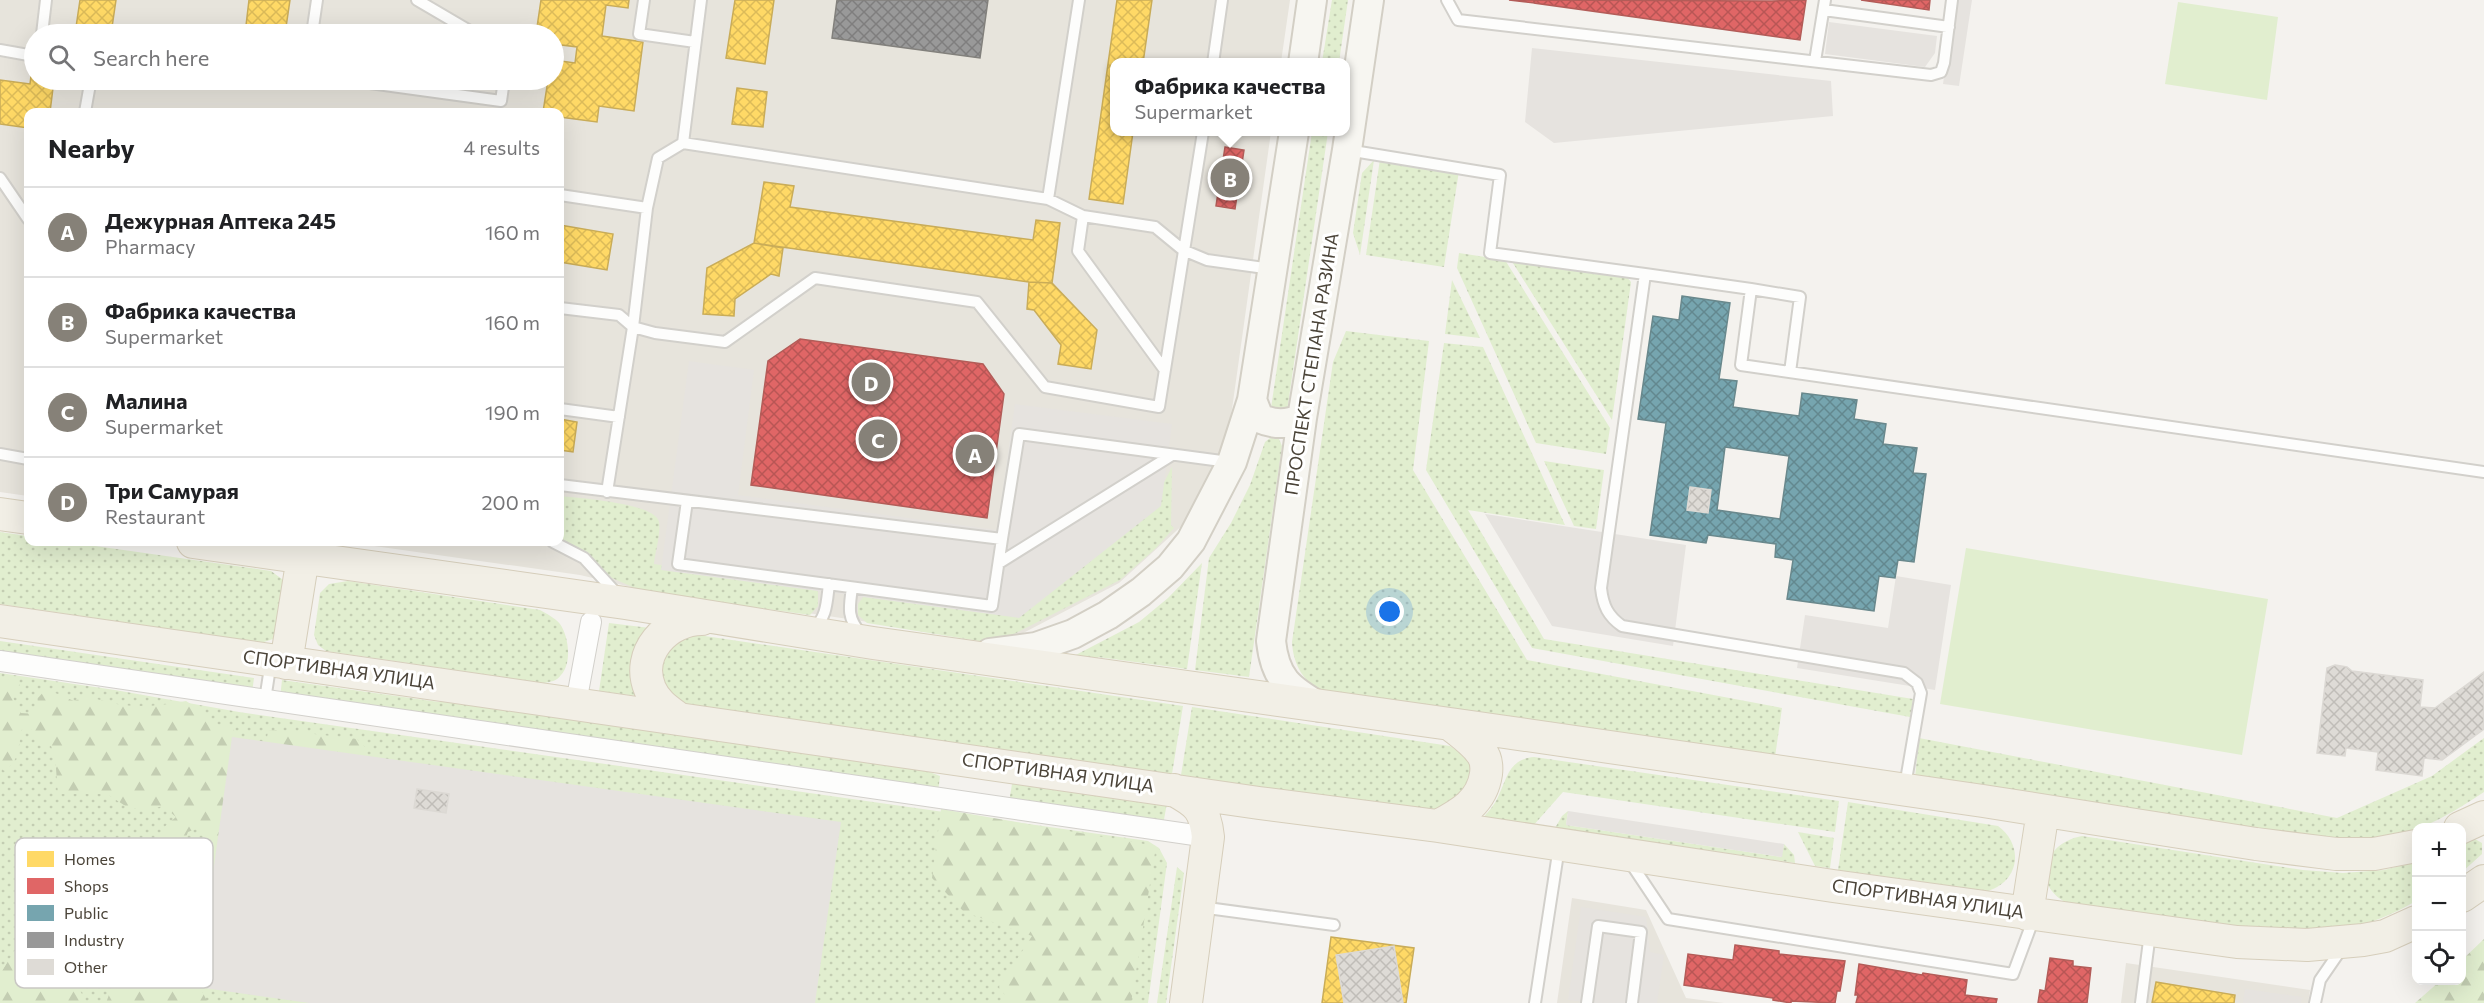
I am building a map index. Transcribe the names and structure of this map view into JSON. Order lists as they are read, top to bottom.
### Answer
{
  "streets": {
    "main road": ["ПРОСПЕКТ СТЕПАНА РАЗИНА", "СПОРТИВНАЯ УЛИЦА"]
  },
  "legend": [
    "Homes",
    "Shops",
    "Public",
    "Industry",
    "Other"
  ],
  "page": {
    "search": "Search here",
    "popup": ["Фабрика качества", "Supermarket"],
    "heading": ["Nearby", "4 results"],
    "pins": [
      "B",
      "D",
      "C",
      "A"
    ],
    "list": [
      {
        "mark": "A",
        "name": "Дежурная Аптека 245",
        "note": "Pharmacy",
        "value": "160 m"
      },
      {
        "mark": "B",
        "name": "Фабрика качества",
        "note": "Supermarket",
        "value": "160 m"
      },
      {
        "mark": "C",
        "name": "Малина",
        "note": "Supermarket",
        "value": "190 m"
      },
      {
        "mark": "D",
        "name": "Три Самурая",
        "note": "Restaurant",
        "value": "200 m"
      }
    ],
    "map_buttons": ["+", "−"]
  }
}
